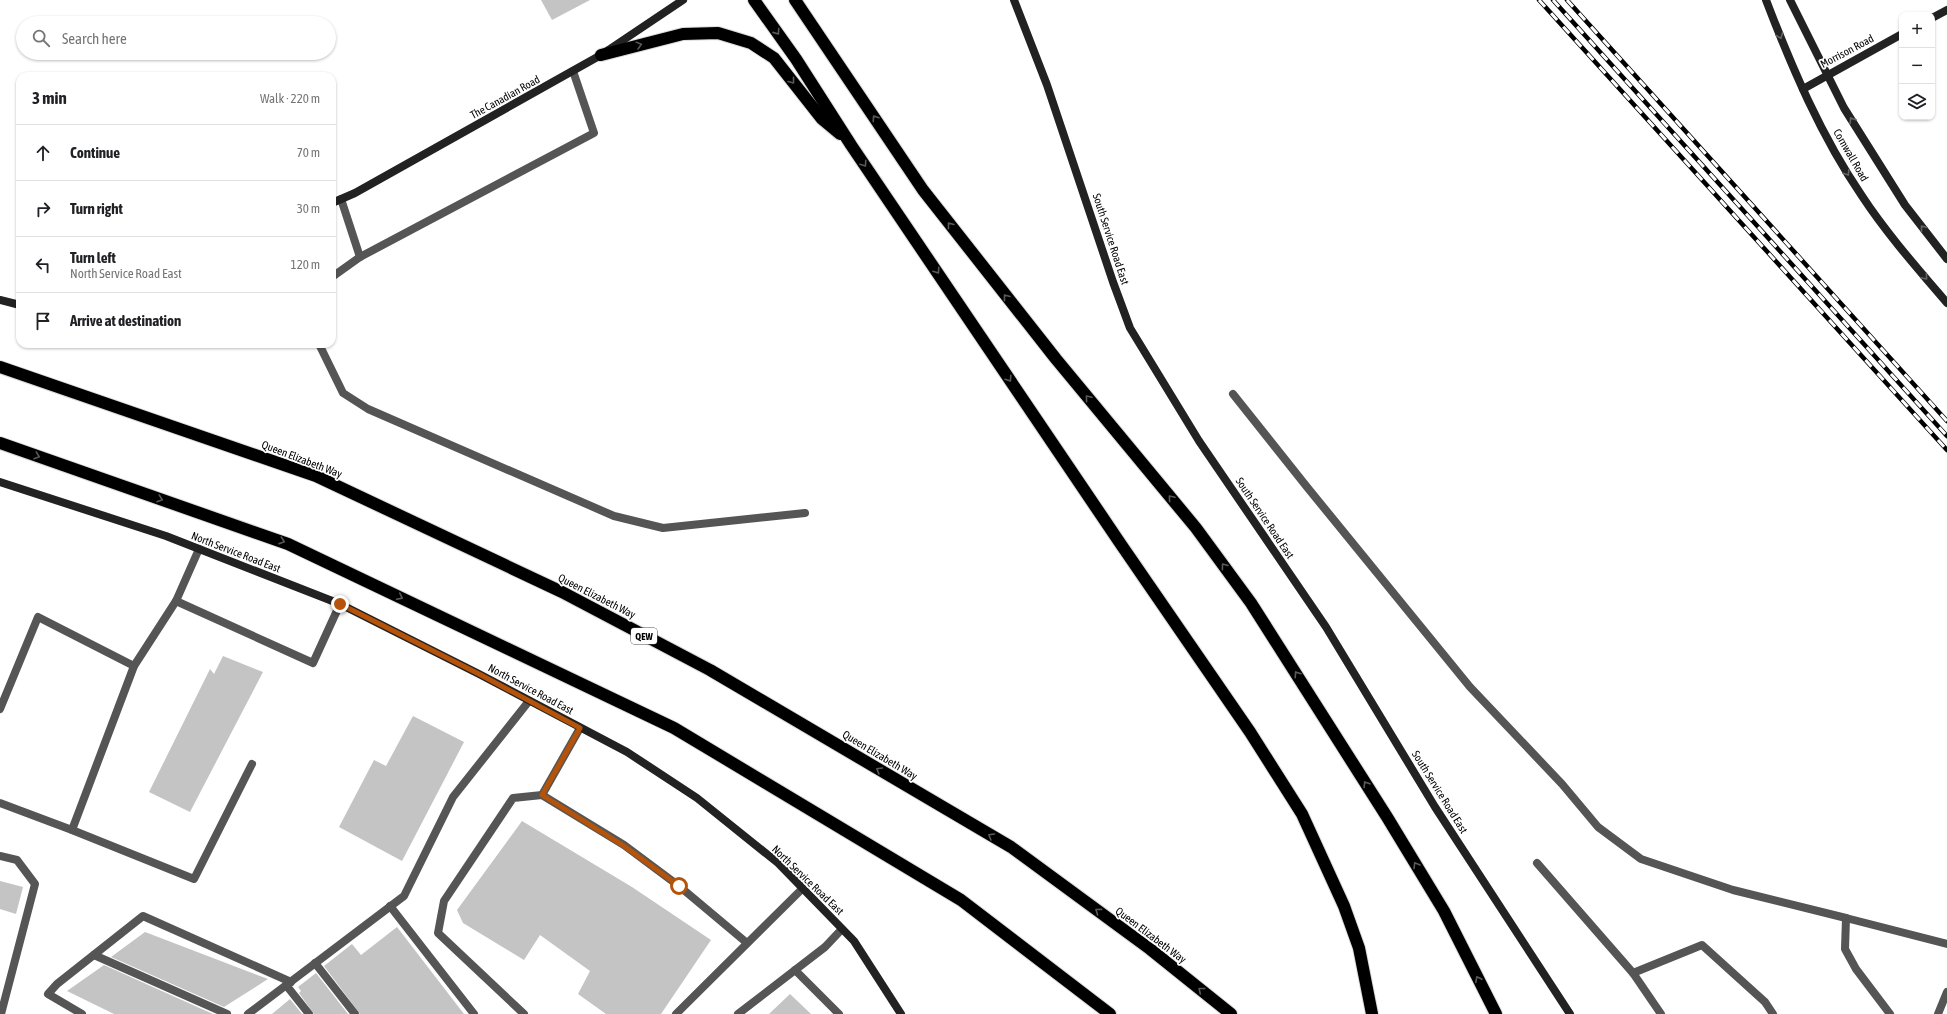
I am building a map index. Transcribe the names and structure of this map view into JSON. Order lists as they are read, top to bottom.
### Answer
{
  "streets": {
    "highway": ["Queen Elizabeth Way", "QEW"],
    "street": [
      "Morrison Road",
      "The Canadian Road",
      "Cornwall Road",
      "South Service Road East",
      "North Service Road East"
    ]
  },
  "crossings": [
    ["Morrison Road", "Cornwall Road"]
  ],
  "page": {
    "map_buttons": ["+", "−"],
    "search": "Search here",
    "heading": ["3 min", "Walk · 220 m"],
    "list": [
      ["Continue", "70 m"],
      ["Turn right", "30 m"],
      ["Turn left", "North Service Road East", "120 m"],
      "Arrive at destination"
    ]
  }
}
